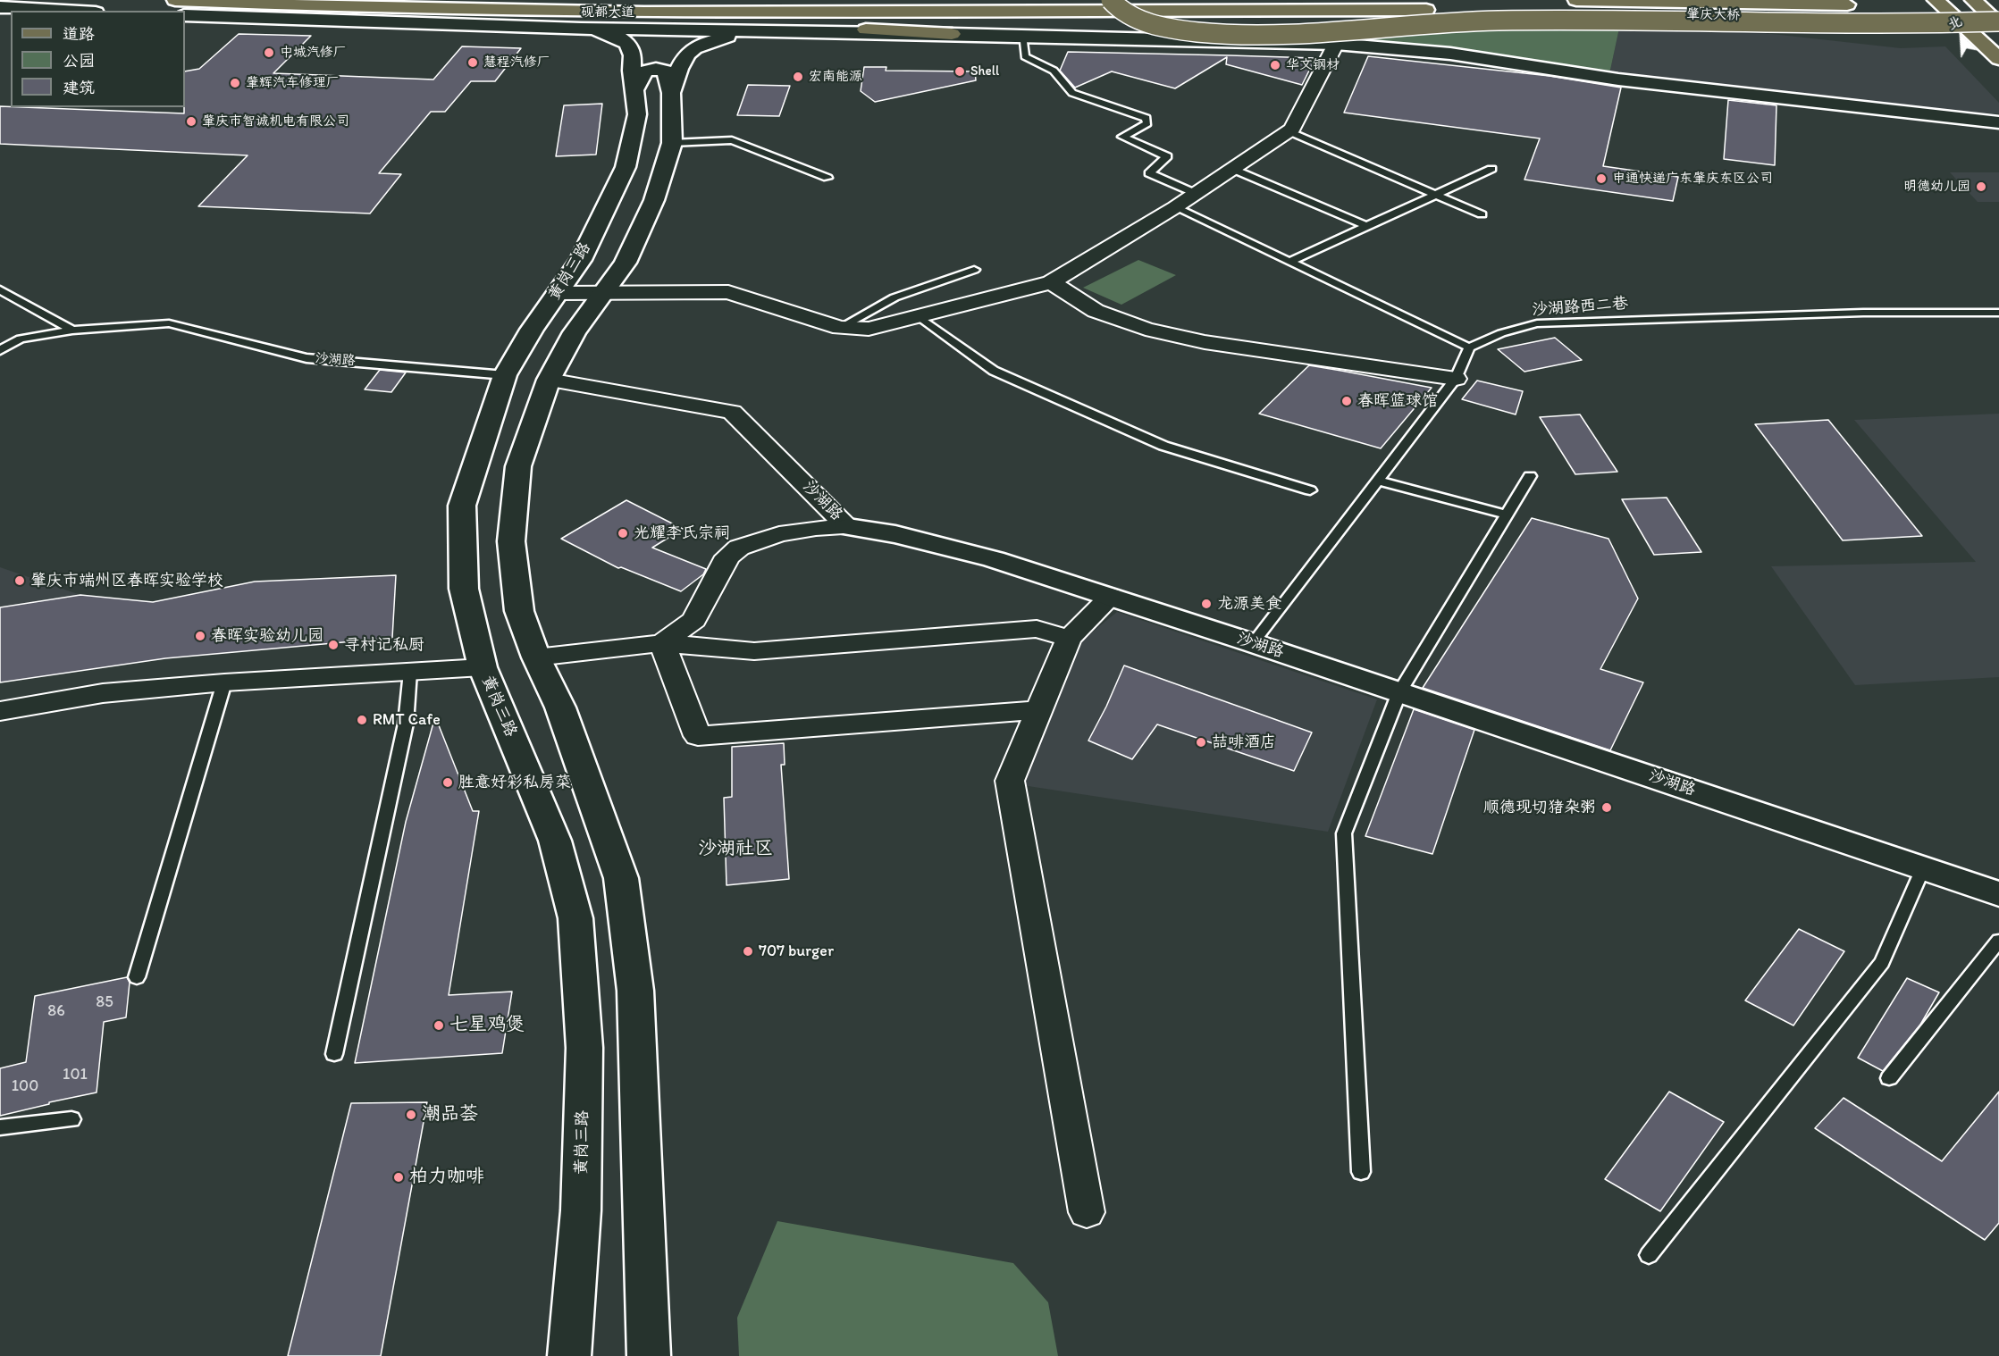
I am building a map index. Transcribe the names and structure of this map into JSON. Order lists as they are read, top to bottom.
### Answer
{
  "streets": {
    "main road": [
      "砚都大道",
      "肇庆大桥",
      "黄岗三路",
      "沙湖路"
    ],
    "lane": ["沙湖路西二巷"]
  },
  "crossings": [
    ["砚都大道", "肇庆大桥"],
    ["砚都大道", "黄岗三路"],
    ["黄岗三路", "沙湖路"]
  ],
  "districts": ["沙湖社区"],
  "places": [
    "中城汽修厂",
    "慧程汽修厂",
    "华文钢材",
    "Shell",
    "宏南能源",
    "肇辉汽车修理厂",
    "肇庆市智诚机电有限公司",
    "申通快递广东肇庆东区公司",
    "明德幼儿园",
    "春晖篮球馆",
    "光耀李氏宗祠",
    "肇庆市端州区春晖实验学校",
    "龙源美食",
    "春晖实验幼儿园",
    "寻村记私厨",
    "RMT Cafe",
    "喆啡酒店",
    "胜意好彩私房菜",
    "顺德现切猪杂粥",
    "707 burger",
    "七星鸡煲",
    "潮品荟",
    "柏力咖啡"
  ],
  "house_numbers": [
    "85",
    "86",
    "101",
    "100"
  ],
  "legend": ["道路", "公园", "建筑"],
  "north": "top left"
}
